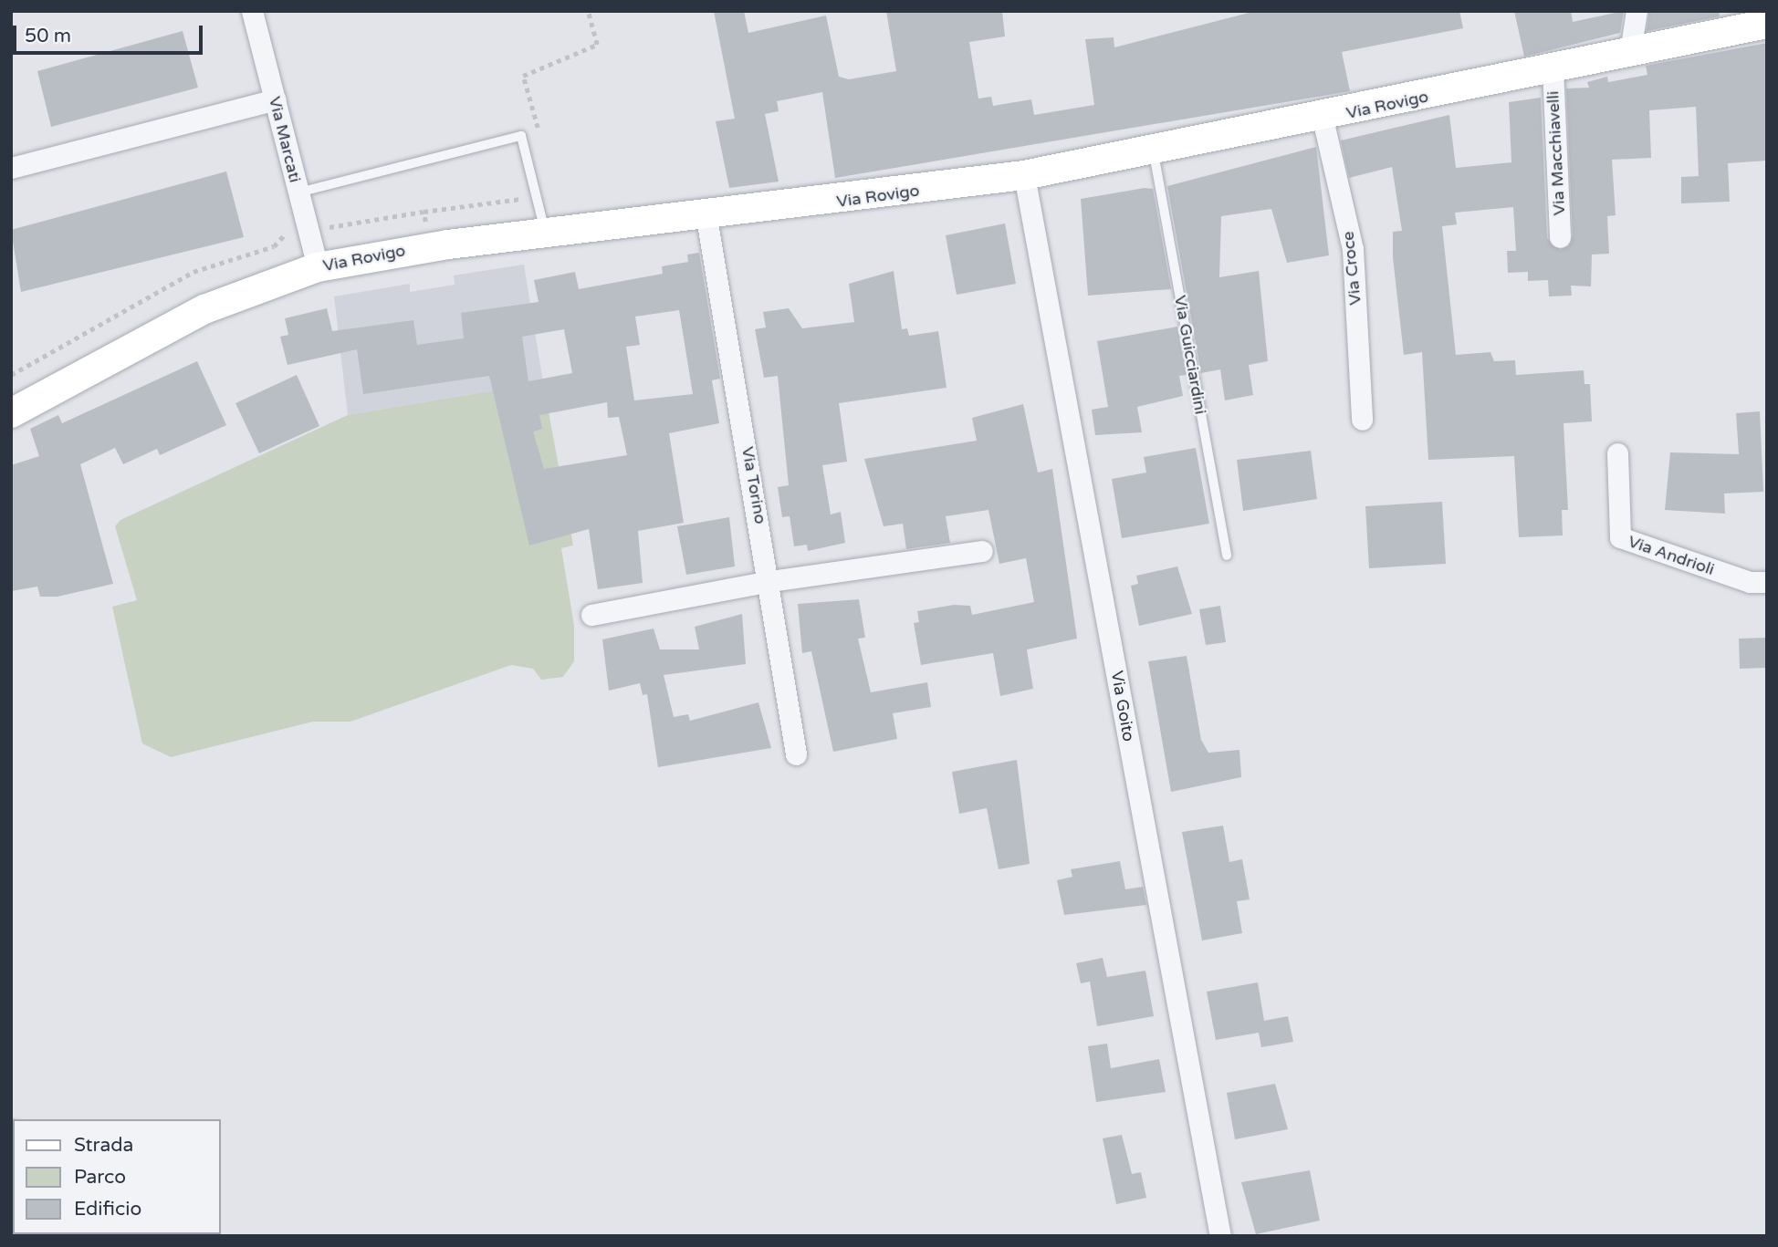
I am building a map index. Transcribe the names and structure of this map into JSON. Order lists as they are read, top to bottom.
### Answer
{
  "streets": {
    "main road": ["Via Rovigo"],
    "street": [
      "Via Marcati",
      "Via Macchiavelli",
      "Via Croce",
      "Via Torino",
      "Via Andrioli",
      "Via Goito"
    ],
    "lane": ["Via Guicciardini"]
  },
  "crossings": [
    ["Via Rovigo", "Via Marcati"],
    ["Via Rovigo", "Via Macchiavelli"],
    ["Via Rovigo", "Via Croce"],
    ["Via Rovigo", "Via Guicciardini"],
    ["Via Rovigo", "Via Torino"],
    ["Via Rovigo", "Via Goito"]
  ],
  "legend": ["Strada", "Parco", "Edificio"],
  "scale_bar": "50 m"
}
